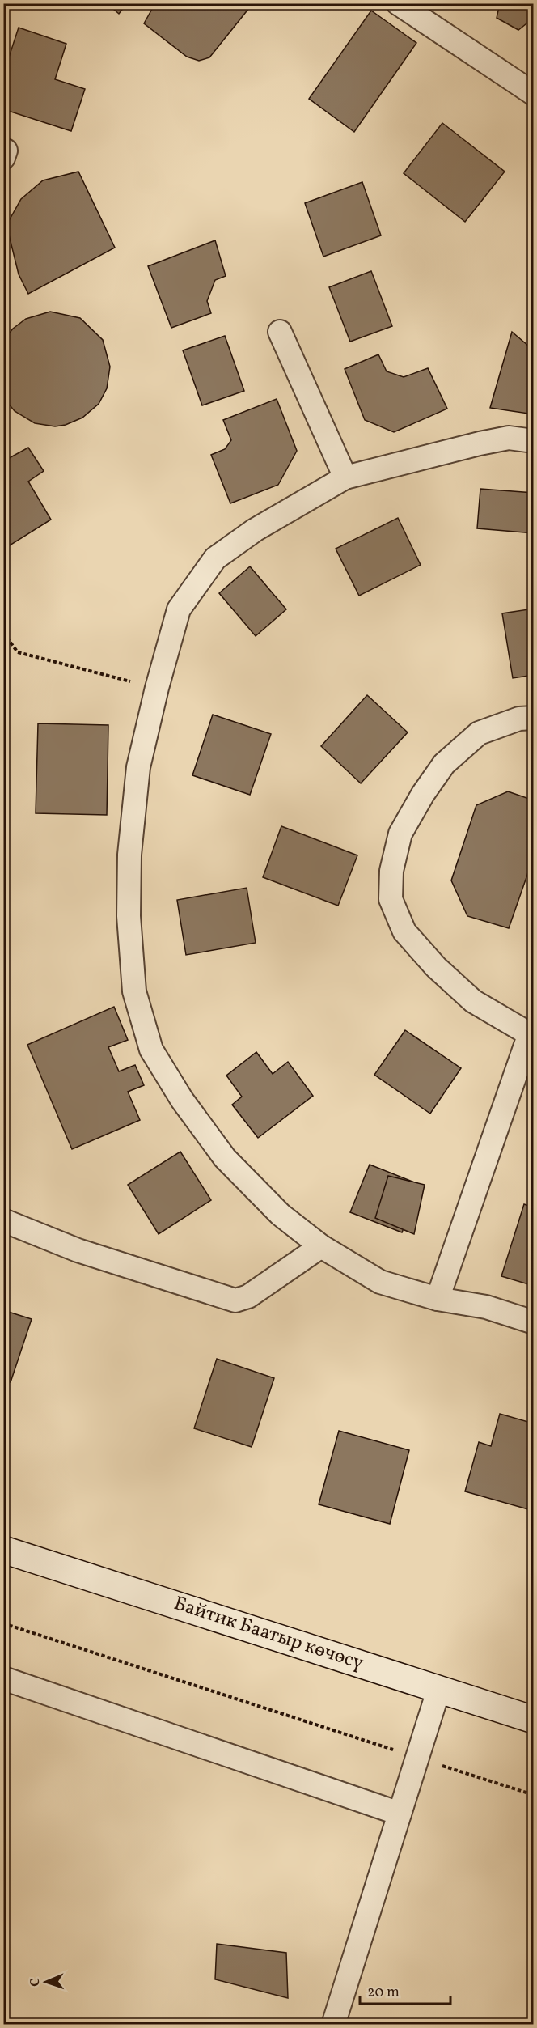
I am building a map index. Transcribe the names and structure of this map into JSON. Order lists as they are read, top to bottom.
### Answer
{
  "streets": {
    "main road": ["Байтик Баатыр көчөсү"]
  },
  "scale_bar": "20 m",
  "north": "left"
}
